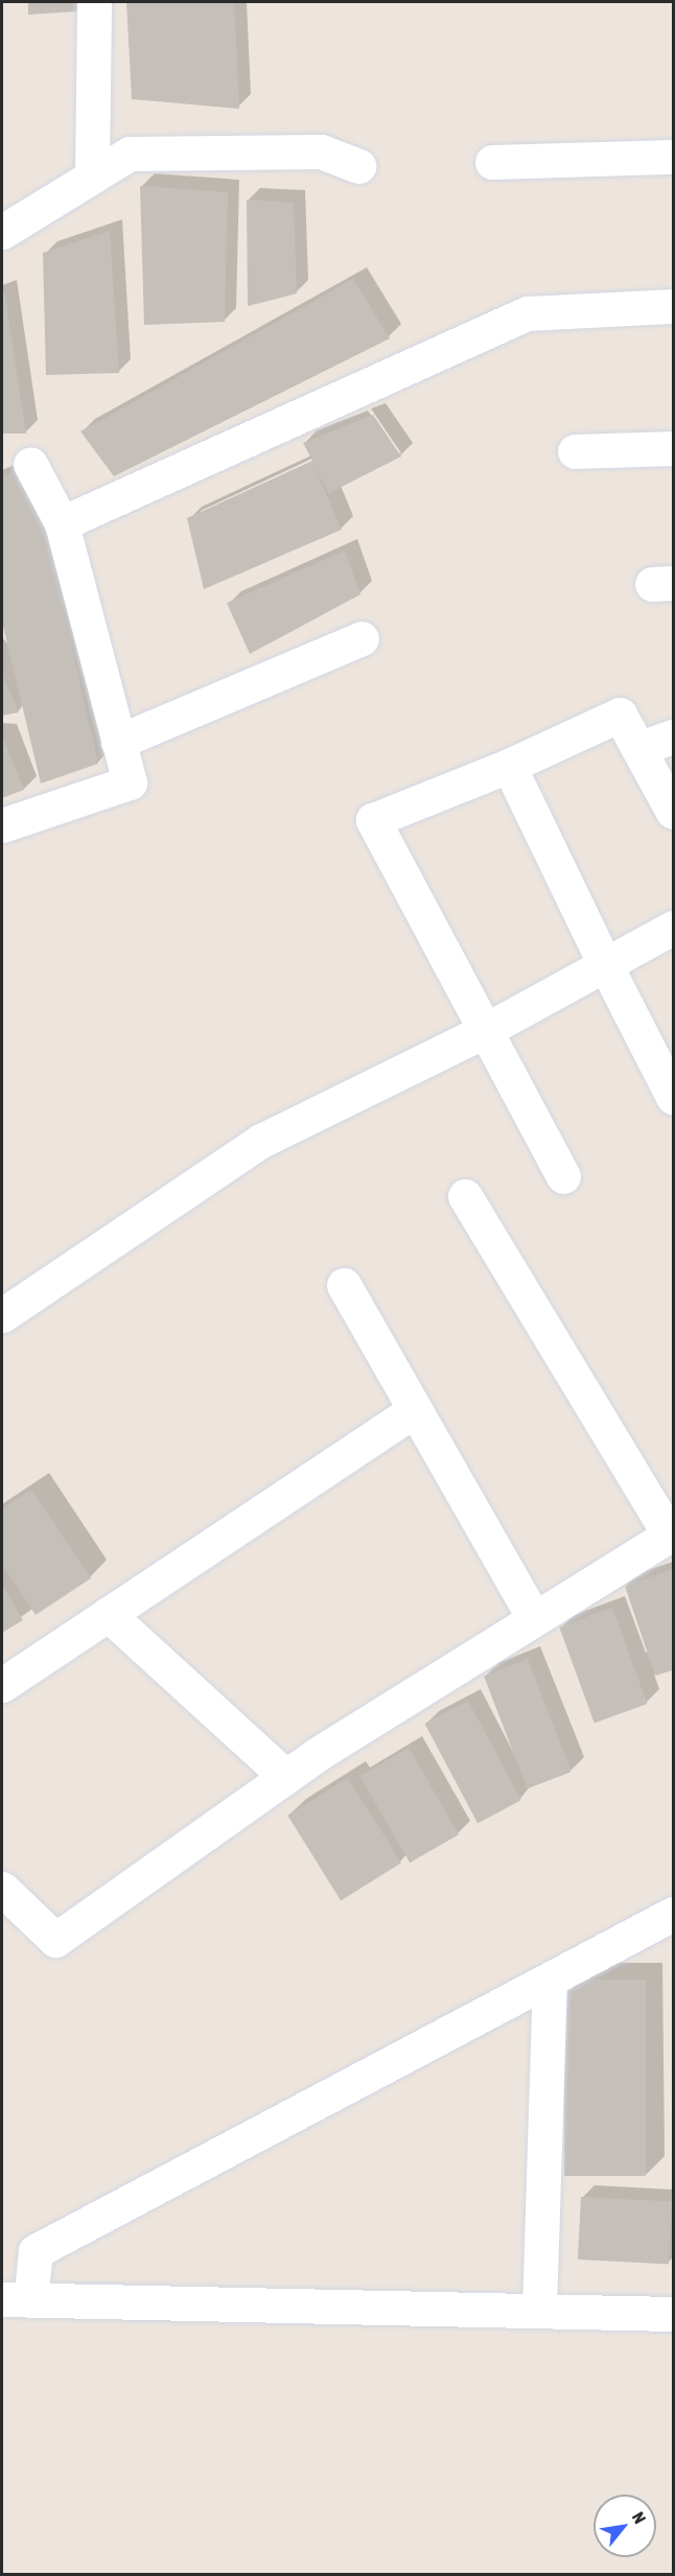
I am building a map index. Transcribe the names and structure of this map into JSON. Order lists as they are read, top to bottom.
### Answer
{
  "north": "top right"
}
